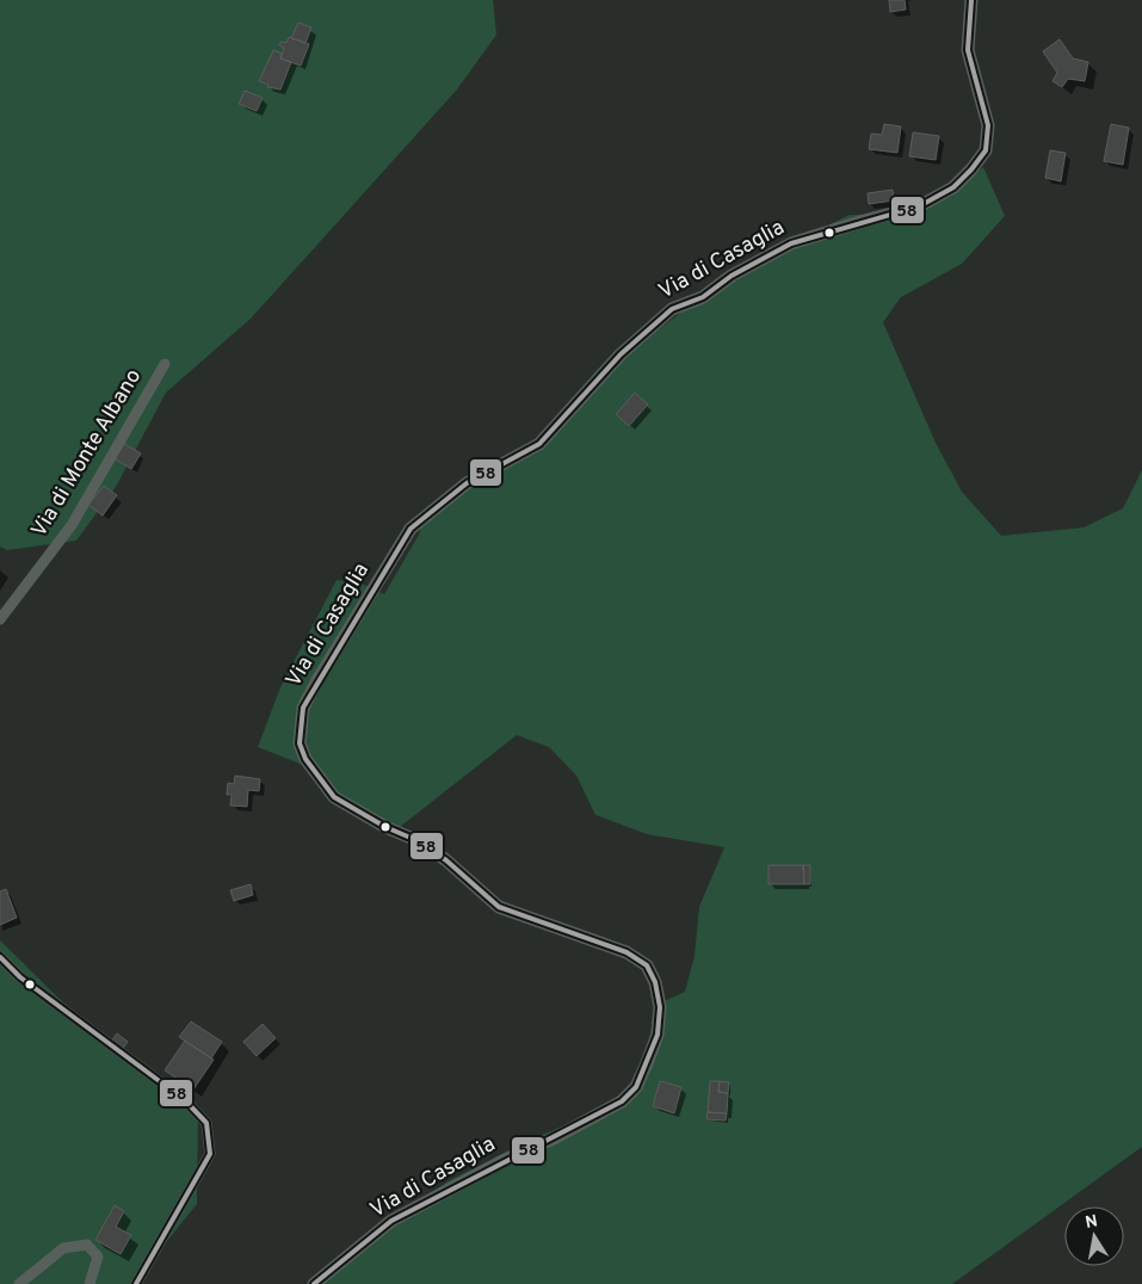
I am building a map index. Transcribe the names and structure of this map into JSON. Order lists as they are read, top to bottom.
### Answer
{
  "streets": {
    "street": ["Via di Casaglia", "Via di Monte Albano"]
  },
  "lines": ["transit line 58"],
  "north": "top"
}
